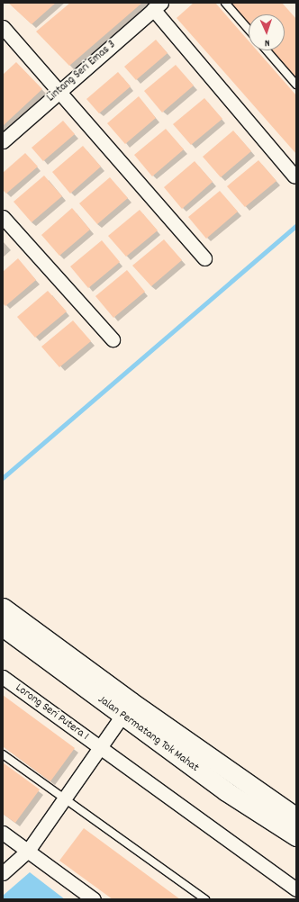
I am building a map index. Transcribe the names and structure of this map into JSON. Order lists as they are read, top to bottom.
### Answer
{
  "streets": {
    "street": ["Lintang Seri Emas 3", "Lorong Seri Putera 1", "Jalan Permatang Tok Mahat"]
  },
  "north": "bottom"
}
